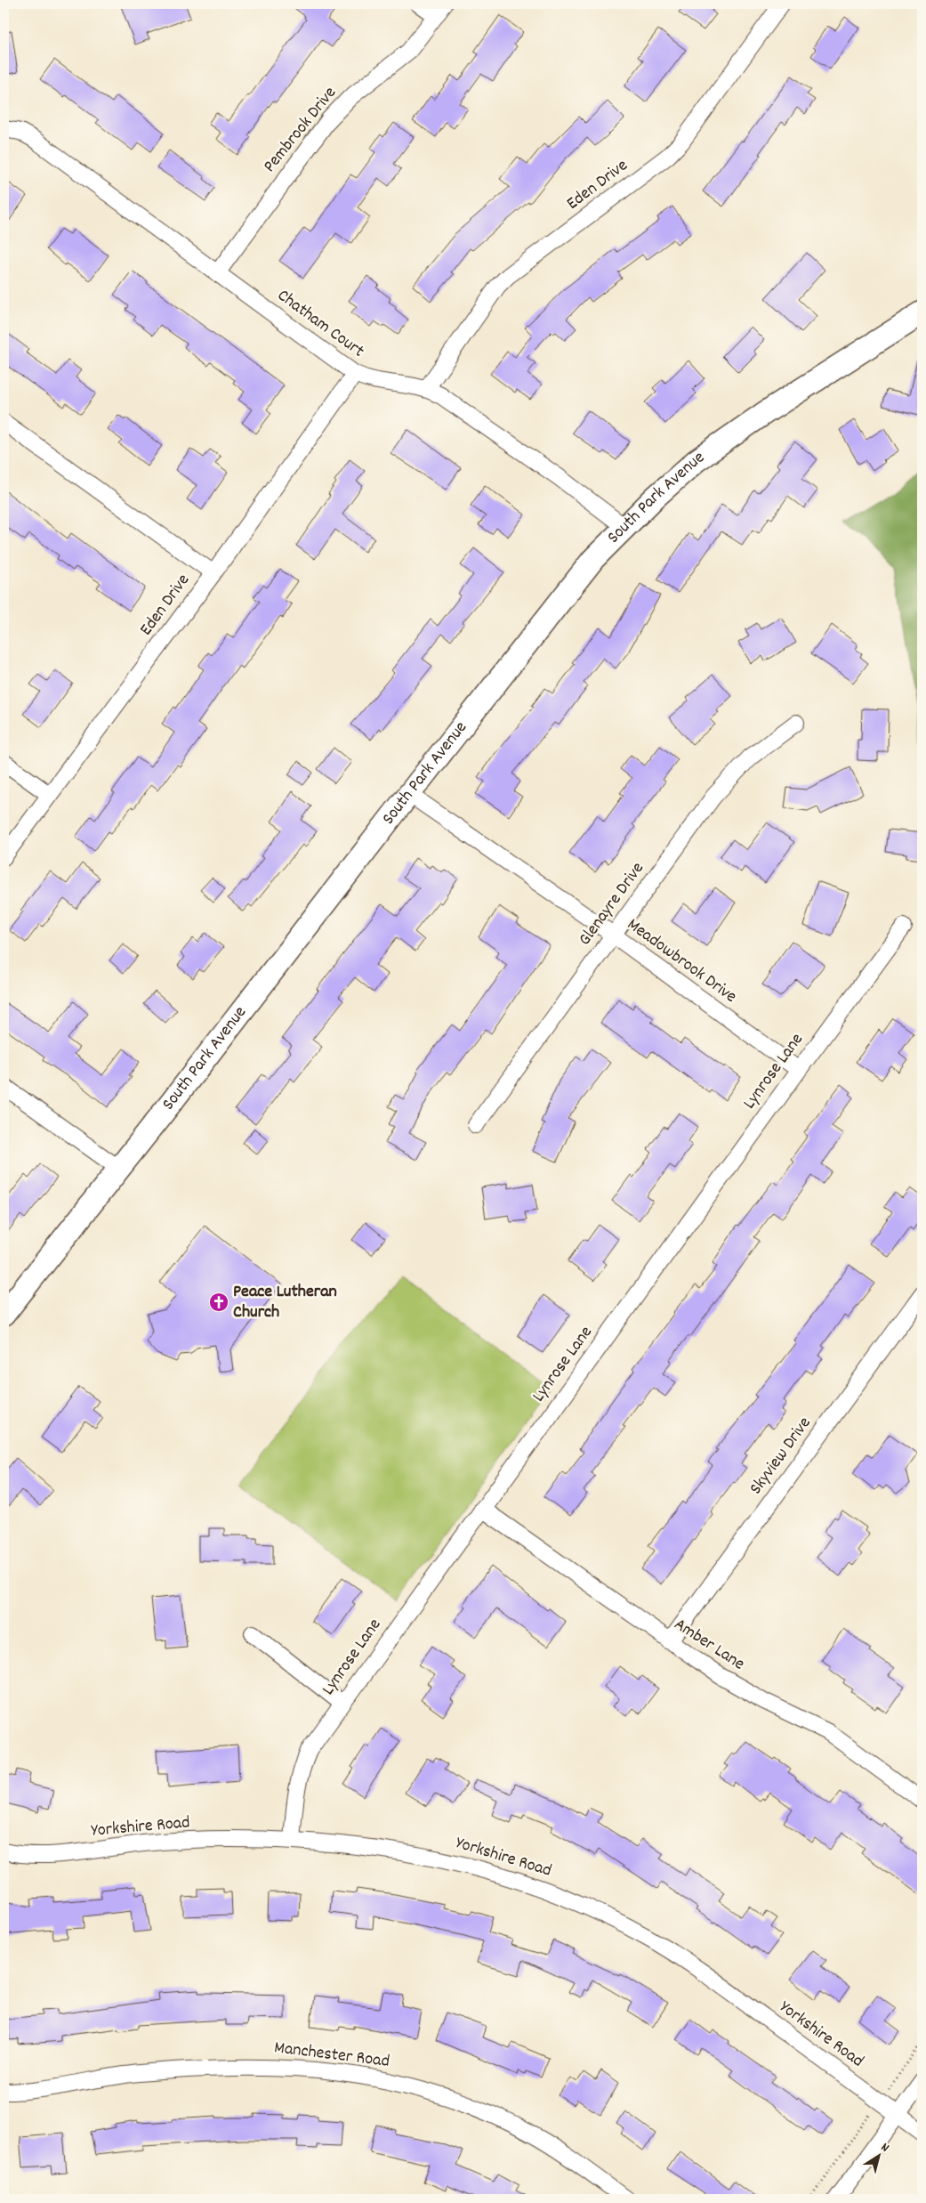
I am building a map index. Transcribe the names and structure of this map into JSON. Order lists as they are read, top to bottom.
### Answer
{
  "streets": {
    "main road": ["South Park Avenue"],
    "street": [
      "Pembrook Drive",
      "Eden Drive",
      "Chatham Court",
      "Glenayre Drive",
      "Meadowbrook Drive",
      "Lynrose Lane",
      "Skyview Drive",
      "Amber Lane",
      "Yorkshire Road",
      "Manchester Road"
    ]
  },
  "crossings": [
    ["Pembrook Drive", "Chatham Court"],
    ["Eden Drive", "Chatham Court"],
    ["Chatham Court", "South Park Avenue"],
    ["South Park Avenue", "Meadowbrook Drive"],
    ["Glenayre Drive", "Meadowbrook Drive"],
    ["Meadowbrook Drive", "Lynrose Lane"],
    ["Lynrose Lane", "Amber Lane"],
    ["Lynrose Lane", "Yorkshire Road"],
    ["Skyview Drive", "Amber Lane"]
  ],
  "places": {
    "church": ["Peace Lutheran Church"]
  },
  "north": "top right"
}
